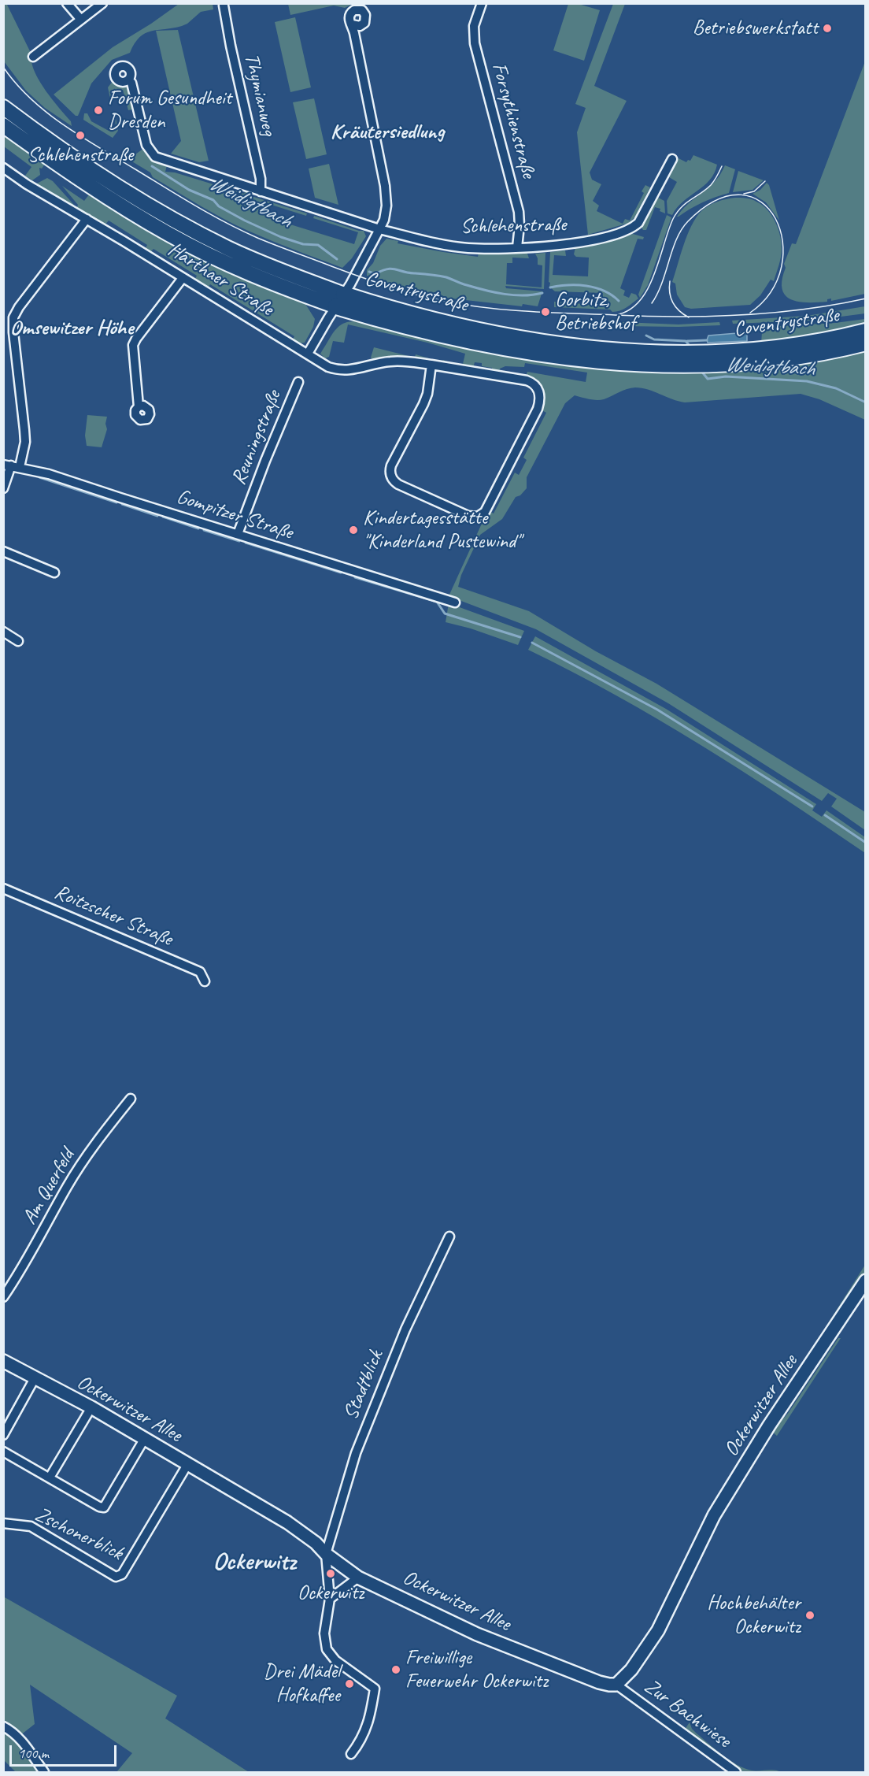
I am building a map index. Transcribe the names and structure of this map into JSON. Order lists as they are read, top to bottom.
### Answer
{
  "streets": {
    "highway": ["Coventrystraße"],
    "street": [
      "Thymianweg",
      "Forsythienstraße",
      "Schlehenstraße",
      "Harthaer Straße",
      "Reuningstraße",
      "Gompitzer Straße",
      "Roitzscher Straße",
      "Am Querfeld",
      "Stadtblick",
      "Ockerwitzer Allee",
      "Zschonerblick",
      "Zur Bachwiese"
    ]
  },
  "crossings": [
    ["Thymianweg", "Schlehenstraße"],
    ["Forsythienstraße", "Schlehenstraße"],
    ["Reuningstraße", "Gompitzer Straße"],
    ["Stadtblick", "Ockerwitzer Allee"],
    ["Ockerwitzer Allee", "Zschonerblick"],
    ["Ockerwitzer Allee", "Zur Bachwiese"]
  ],
  "districts": ["Kräutersiedlung", "Omsewitzer Höhe", "Ockerwitz"],
  "water": ["Weidigtbach"],
  "places": [
    "Betriebswerkstatt",
    "Forum Gesundheit Dresden",
    "Schlehenstraße",
    "Gorbitz, Betriebshof",
    "Kindertagesstätte \"Kinderland Pustewind\"",
    "Ockerwitz",
    "Hochbehälter Ockerwitz",
    "Freiwillige Feuerwehr Ockerwitz",
    "Drei Mädel Hofkaffee"
  ],
  "scale_bar": "100 m"
}
